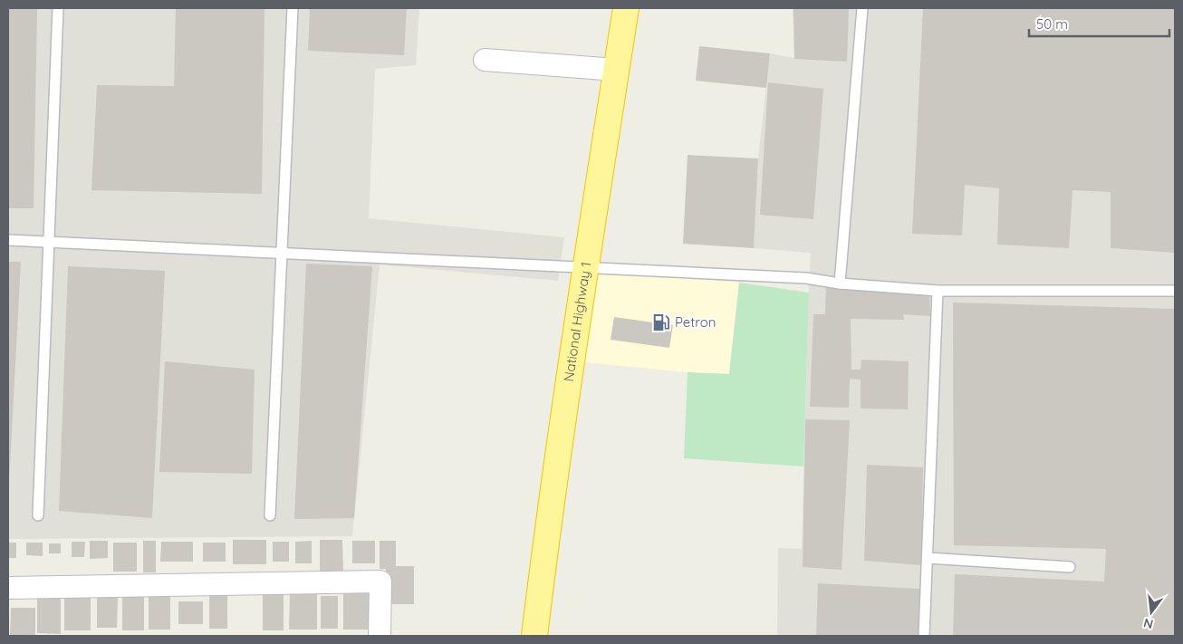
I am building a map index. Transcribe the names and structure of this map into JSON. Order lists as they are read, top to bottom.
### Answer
{
  "streets": {
    "highway": ["National Highway 1"]
  },
  "places": {
    "fuel station": ["Petron"]
  },
  "scale_bar": "50 m",
  "north": "bottom"
}
